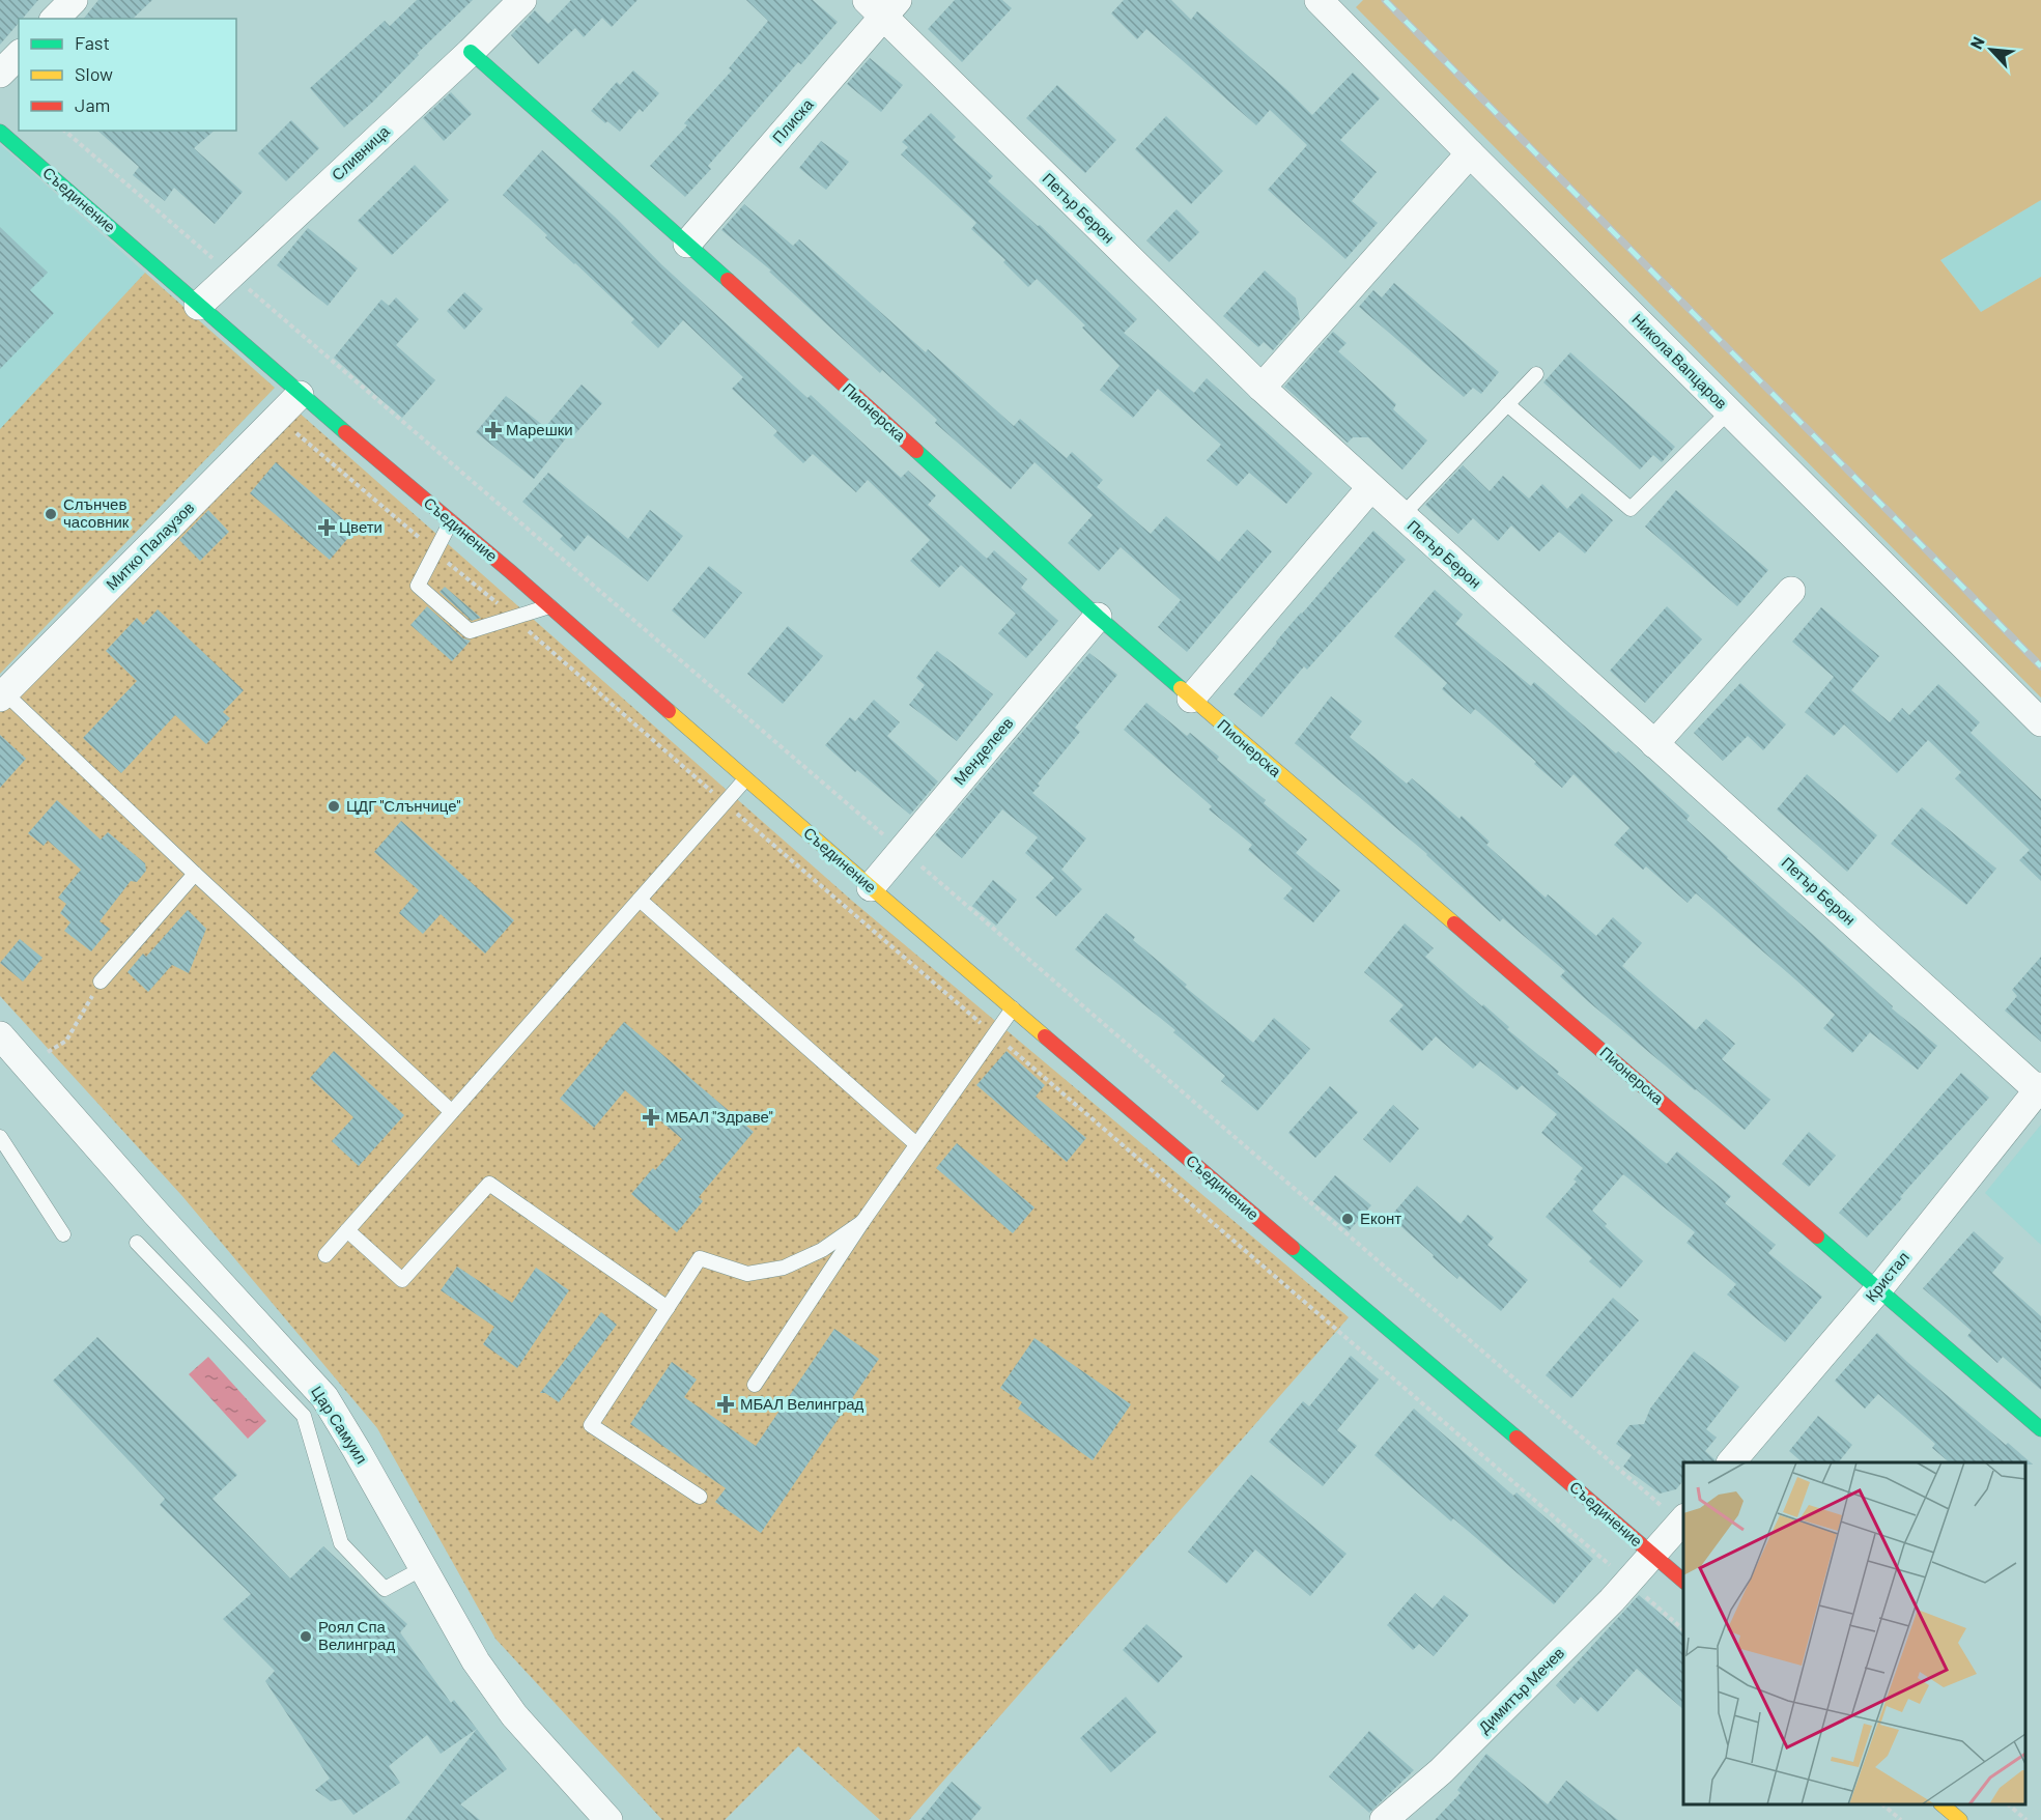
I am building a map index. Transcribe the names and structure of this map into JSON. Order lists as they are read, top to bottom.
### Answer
{
  "streets": {
    "street": [
      "Плиска",
      "Сливница",
      "Съединение",
      "Петър Берон",
      "Никола Вапцаров",
      "Пионерска",
      "Митко Палаузов",
      "Менделеев",
      "Кристал",
      "Цар Самуил",
      "Димитър Мечев"
    ]
  },
  "crossings": [
    ["Плиска", "Петър Берон"],
    ["Плиска", "Пионерска"],
    ["Сливница", "Съединение"],
    ["Сливница", "Пионерска"],
    ["Съединение", "Митко Палаузов"],
    ["Съединение", "Менделеев"],
    ["Съединение", "Димитър Мечев"],
    ["Петър Берон", "Кристал"],
    ["Пионерска", "Менделеев"],
    ["Пионерска", "Кристал"]
  ],
  "places": {
    "health": [
      "Марешки",
      "Цвети",
      "МБАЛ \"Здраве\"",
      "МБАЛ Велинград"
    ],
    "other": [
      "Слънчев часовник",
      "ЦДГ \"Слънчице\"",
      "Еконт",
      "Роял Спа Велинград"
    ]
  },
  "legend": ["Fast", "Slow", "Jam"],
  "north": "top left"
}
